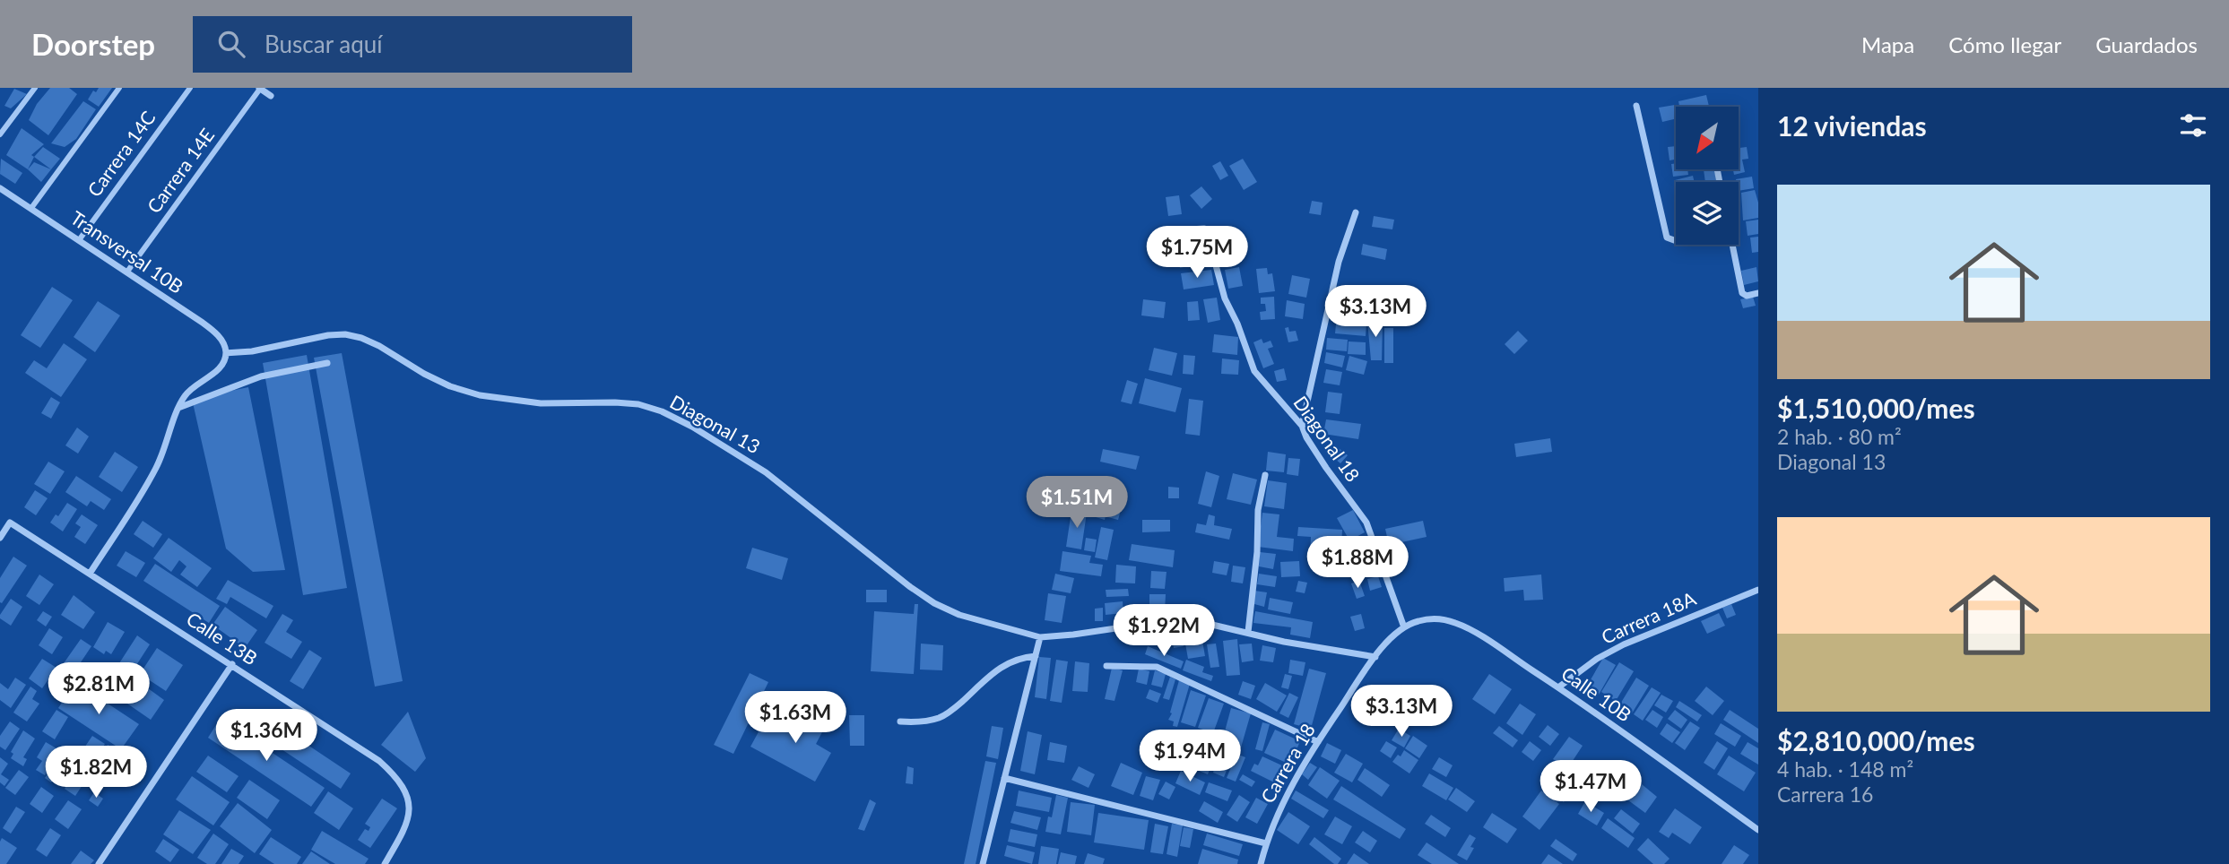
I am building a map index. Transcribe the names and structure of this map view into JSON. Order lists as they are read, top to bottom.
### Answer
{
  "streets": {
    "street": [
      "Carrera 14C",
      "Carrera 14E",
      "Transversal 10B",
      "Diagonal 13",
      "Diagonal 18",
      "Carrera 18A",
      "Calle 13B",
      "Calle 10B",
      "Carrera 18"
    ]
  },
  "crossings": [
    ["Carrera 14C", "Transversal 10B"],
    ["Carrera 14E", "Transversal 10B"],
    ["Transversal 10B", "Diagonal 13"],
    ["Diagonal 13", "Carrera 18"],
    ["Diagonal 18", "Calle 10B"],
    ["Diagonal 18", "Carrera 18"],
    ["Carrera 18A", "Calle 10B"],
    ["Calle 10B", "Carrera 18"]
  ],
  "north": "bottom left",
  "page": {
    "header": "Doorstep",
    "search": "Buscar aquí",
    "nav": ["Mapa", "Cómo llegar", "Guardados"],
    "heading": "12 viviendas",
    "list": [
      {
        "name": "$1,510,000/mes",
        "note": "2 hab. · 80 m² · Diagonal 13"
      },
      {
        "name": "$2,810,000/mes",
        "note": "4 hab. · 148 m² · Carrera 16"
      }
    ],
    "price": [
      "$1.75M",
      "$3.13M",
      "$1.51M",
      "$1.88M",
      "$1.92M",
      "$2.81M",
      "$3.13M",
      "$1.63M",
      "$1.36M",
      "$1.94M",
      "$1.82M",
      "$1.47M"
    ]
  }
}
